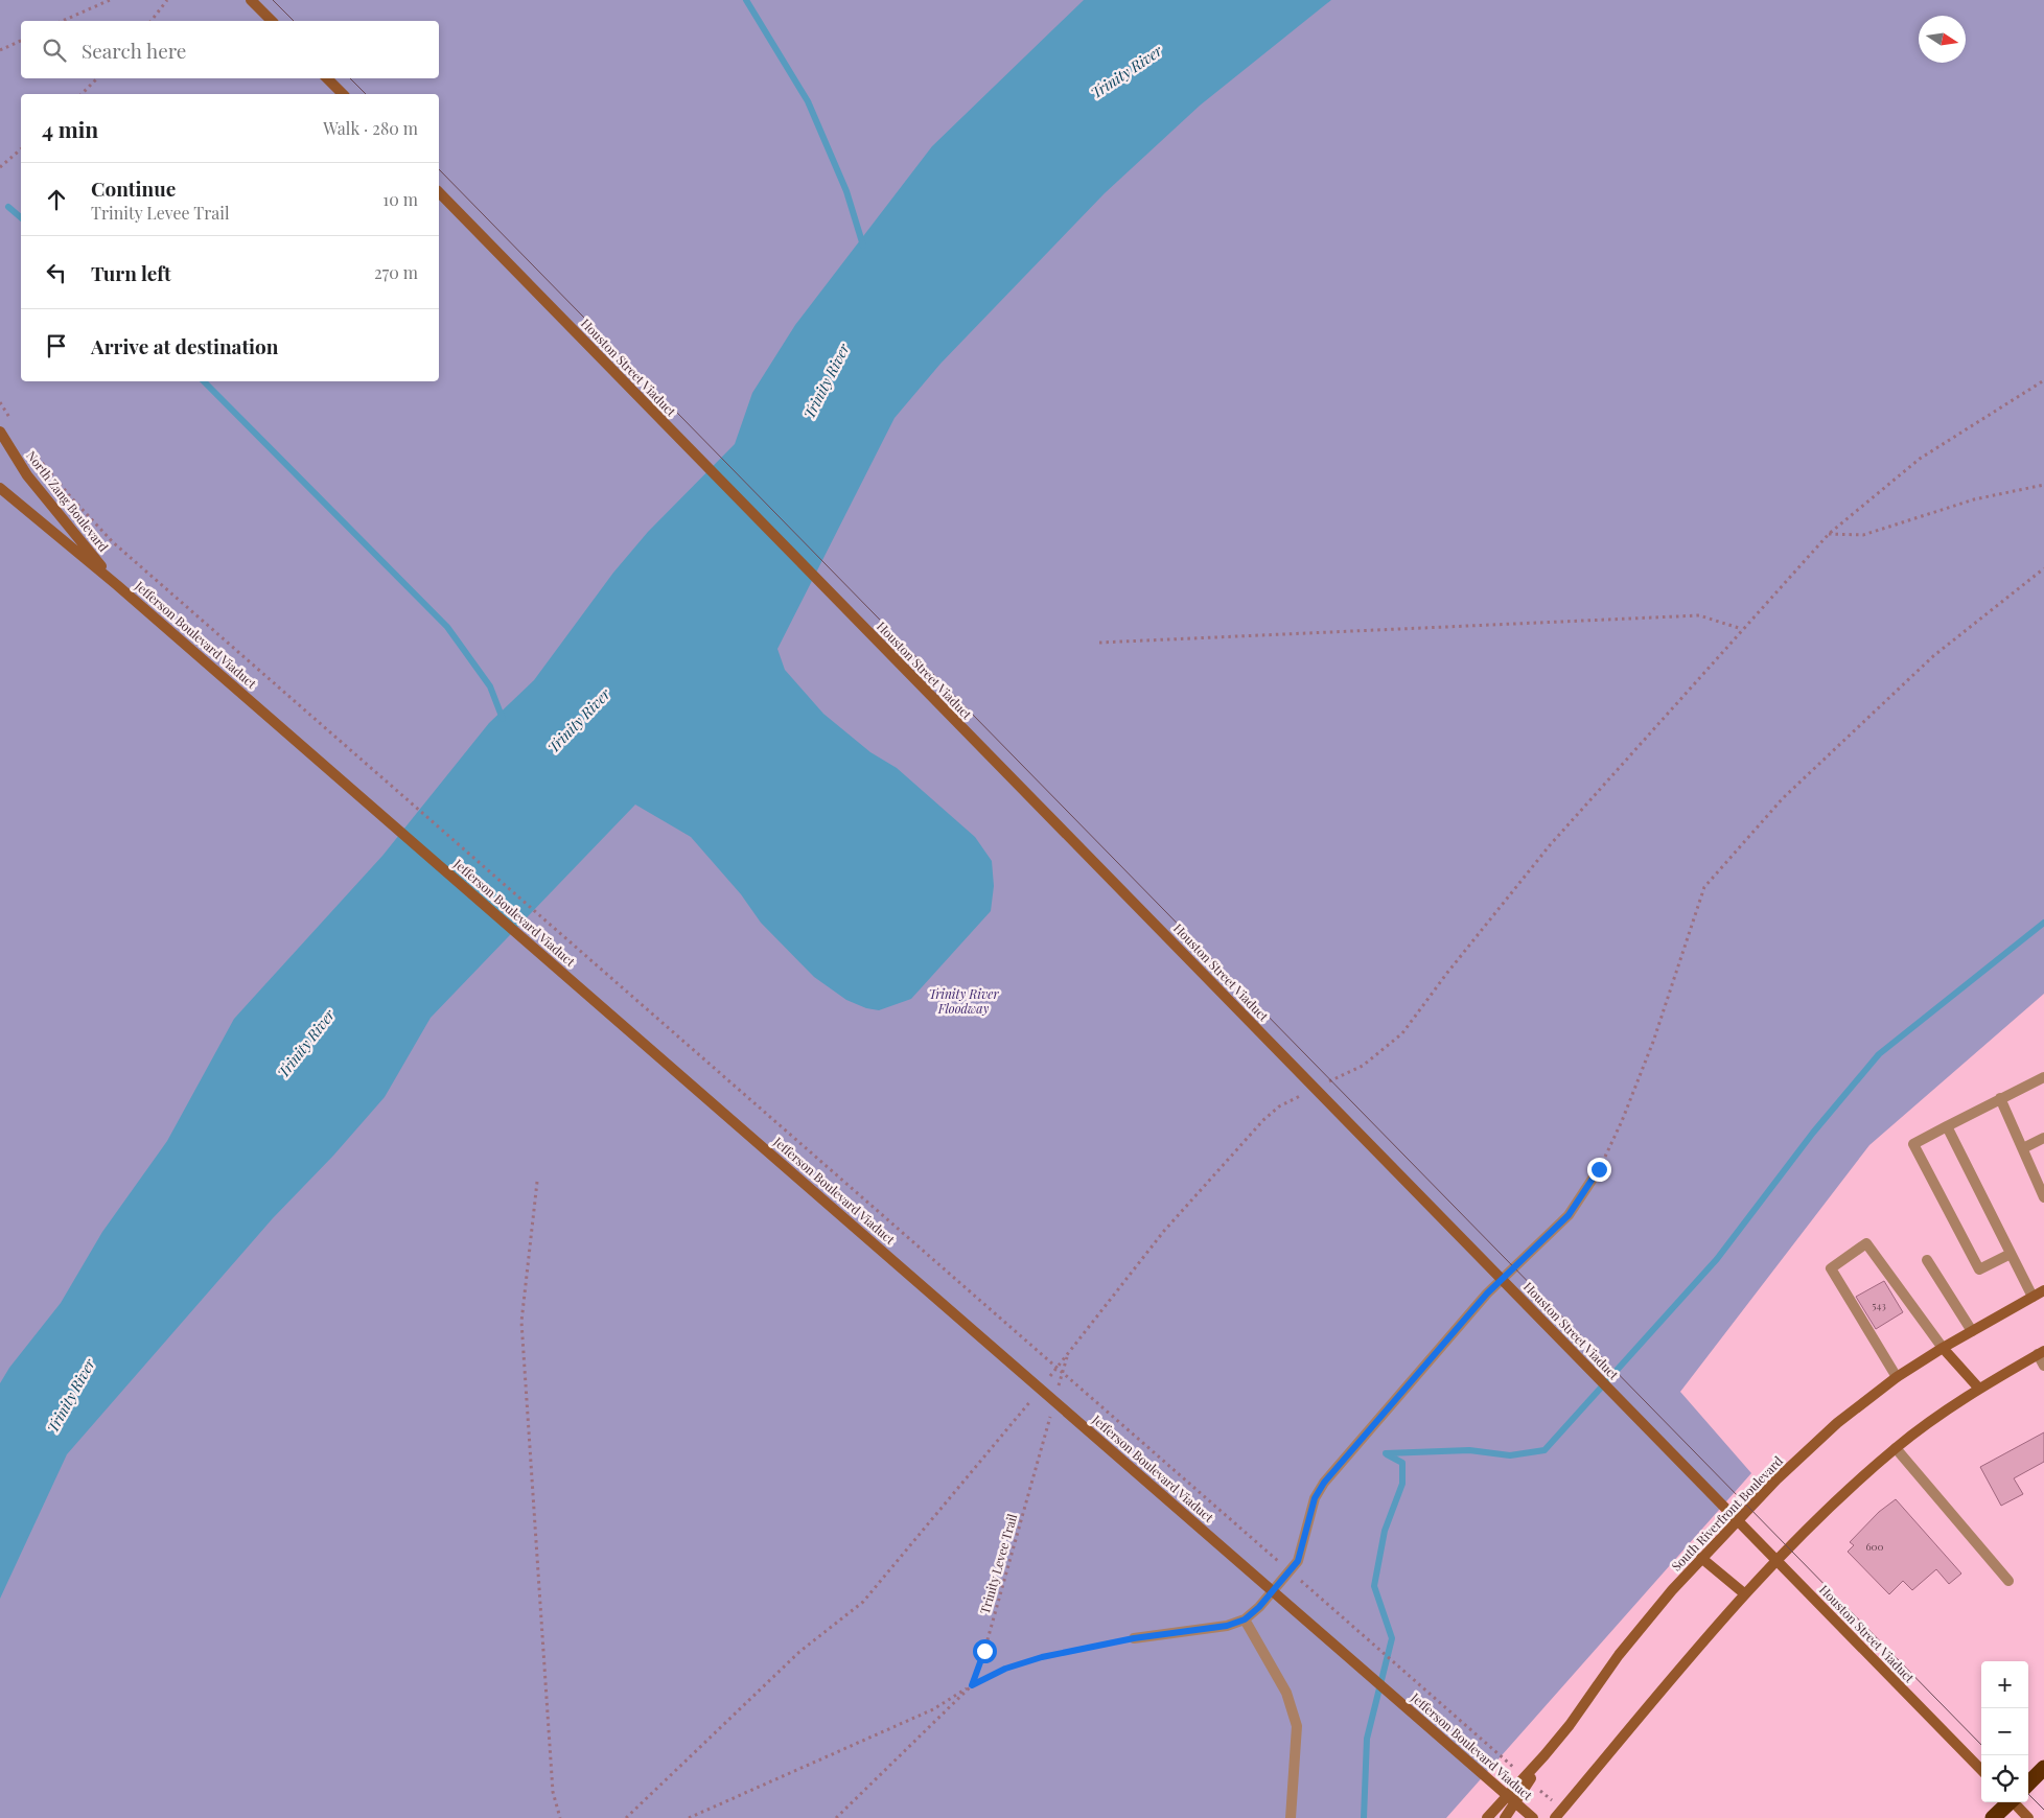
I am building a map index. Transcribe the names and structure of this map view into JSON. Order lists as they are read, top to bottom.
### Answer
{
  "streets": {
    "main road": [
      "Houston Street Viaduct",
      "North Zang Boulevard",
      "Jefferson Boulevard Viaduct",
      "South Riverfront Boulevard"
    ],
    "path": ["Trinity Levee Trail"]
  },
  "crossings": [
    ["North Zang Boulevard", "Jefferson Boulevard Viaduct"]
  ],
  "water": ["Trinity River"],
  "parks": ["Trinity River Floodway"],
  "house_numbers": ["543", "600"],
  "north": "right",
  "page": {
    "search": "Search here",
    "heading": ["4 min", "Walk · 280 m"],
    "list": [
      ["Continue", "Trinity Levee Trail", "10 m"],
      ["Turn left", "270 m"],
      "Arrive at destination"
    ],
    "map_buttons": ["+", "−"]
  }
}
